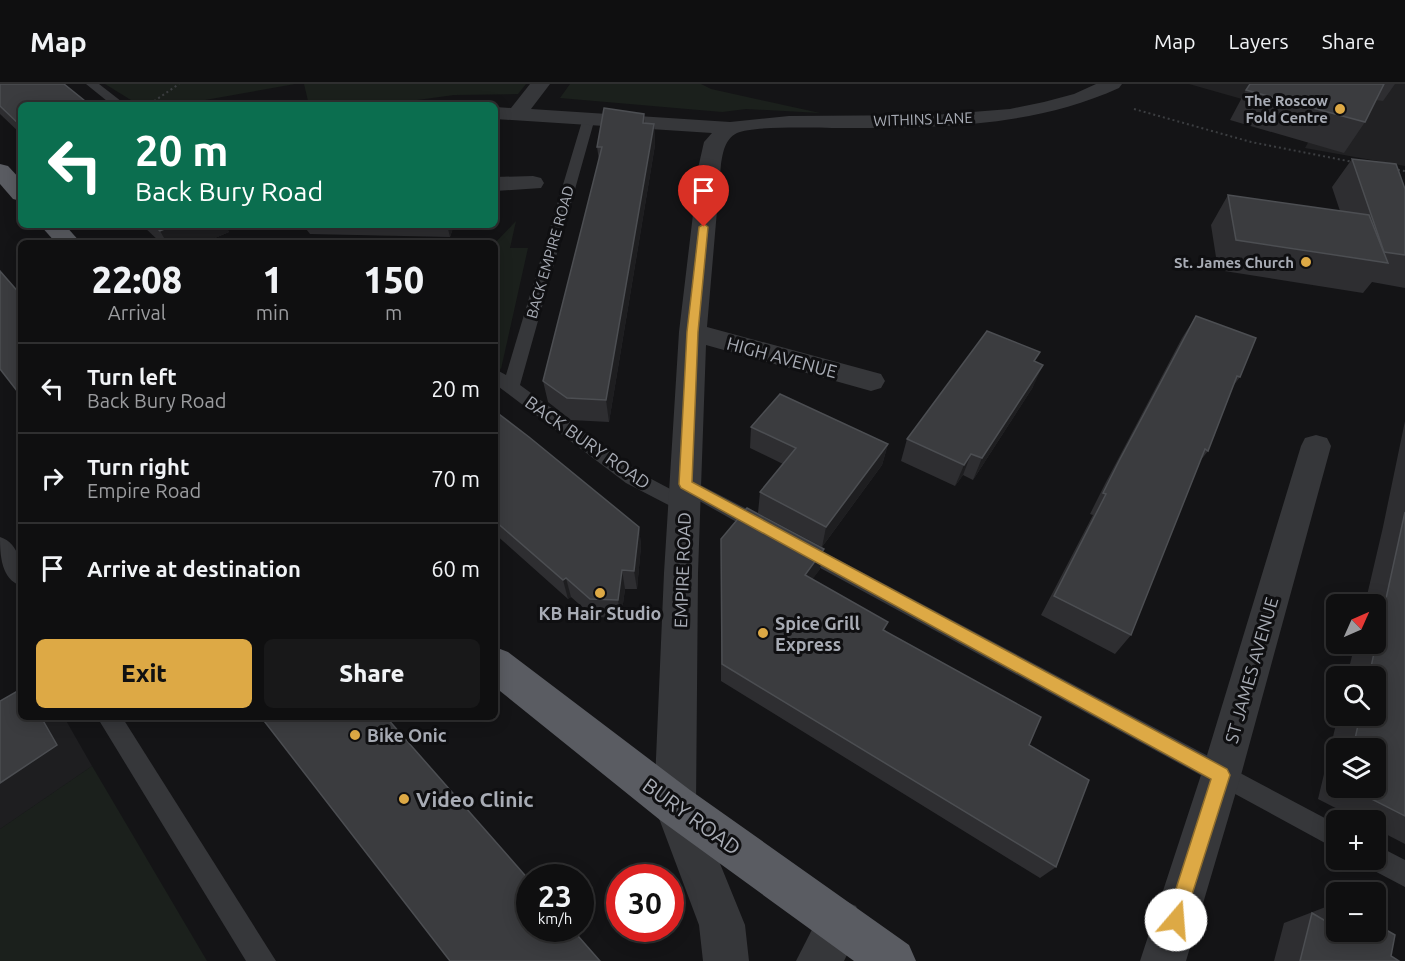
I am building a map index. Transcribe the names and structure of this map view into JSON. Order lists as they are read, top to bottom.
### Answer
{
  "streets": {
    "highway": ["BURY ROAD"],
    "street": [
      "WITHINS LANE",
      "HIGH AVENUE",
      "EMPIRE ROAD",
      "ST JAMES AVENUE"
    ],
    "lane": ["BACK EMPIRE ROAD", "BACK BURY ROAD"]
  },
  "crossings": [
    ["WITHINS LANE", "BACK EMPIRE ROAD"],
    ["WITHINS LANE", "EMPIRE ROAD"],
    ["BACK EMPIRE ROAD", "BACK BURY ROAD"],
    ["HIGH AVENUE", "EMPIRE ROAD"],
    ["BACK BURY ROAD", "EMPIRE ROAD"],
    ["BACK BURY ROAD", "ST JAMES AVENUE"],
    ["EMPIRE ROAD", "BURY ROAD"]
  ],
  "places": [
    "The Roscow Fold Centre",
    "St. James Church",
    "KB Hair Studio",
    "Spice Grill Express",
    "Bike Onic",
    "Video Clinic"
  ],
  "north": "top right",
  "page": {
    "header": "Map",
    "nav": ["Map", "Layers", "Share"],
    "turn": ["20 m", "Back Bury Road"],
    "eta": [
      "22:08",
      "Arrival",
      "1",
      "min",
      "150",
      "m"
    ],
    "list": [
      {
        "name": "Turn left",
        "note": "Back Bury Road",
        "value": "20 m"
      },
      {
        "name": "Turn right",
        "note": "Empire Road",
        "value": "70 m"
      },
      {
        "name": "Arrive at destination",
        "value": "60 m"
      }
    ],
    "map_buttons": ["+", "−"],
    "buttons": ["Exit", "Share"],
    "speed": "23 km/h",
    "limit": "30"
  }
}
